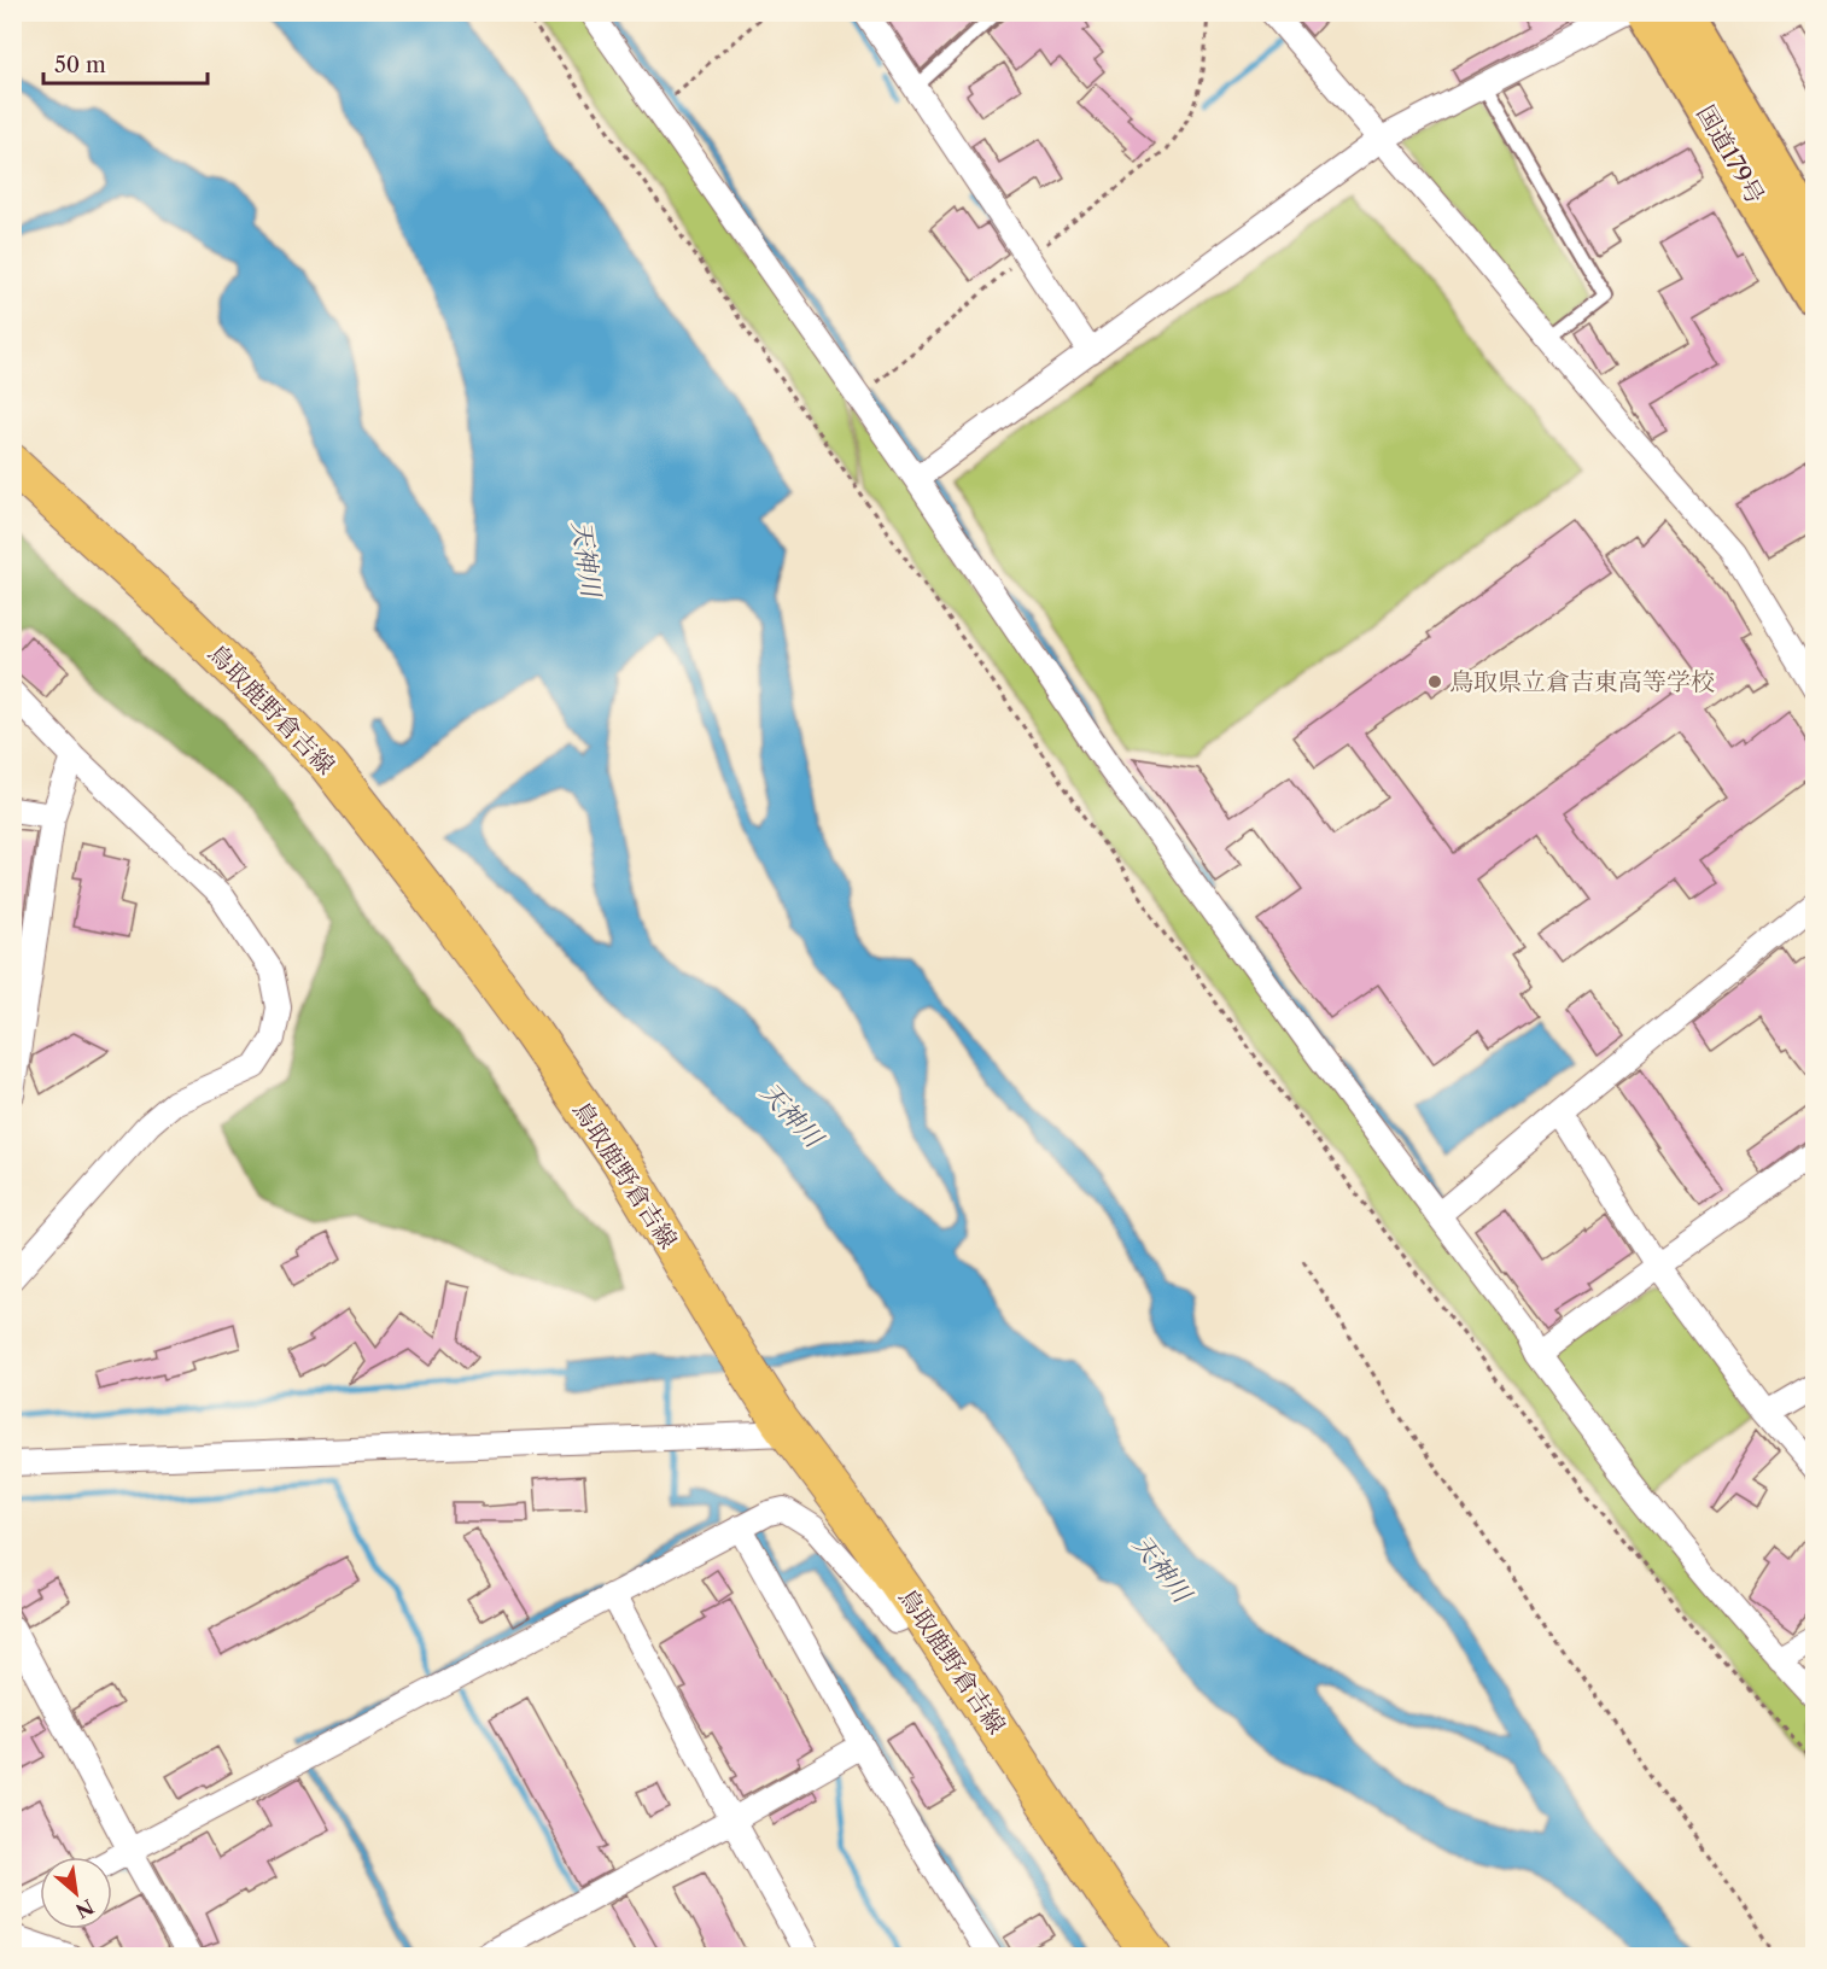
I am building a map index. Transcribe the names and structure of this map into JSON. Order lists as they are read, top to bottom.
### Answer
{
  "streets": {
    "highway": ["国道179号"],
    "main road": ["鳥取鹿野倉吉線"]
  },
  "water": ["天神川"],
  "places": ["鳥取県立倉吉東高等学校"],
  "scale_bar": "50 m",
  "north": "bottom right"
}
